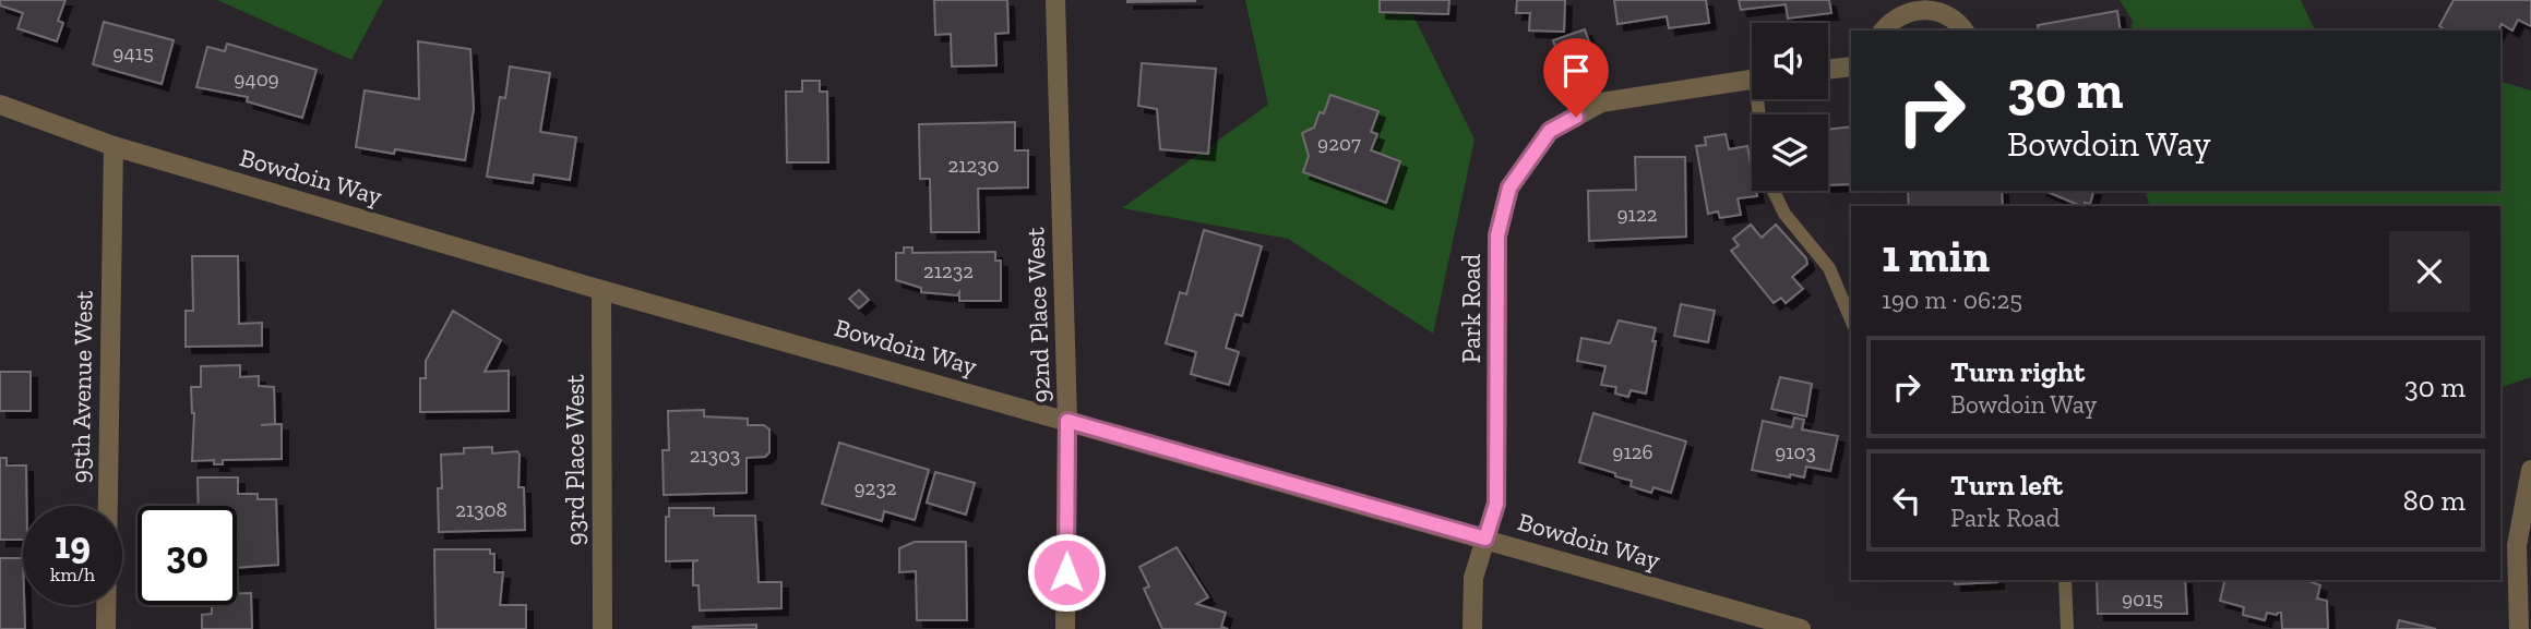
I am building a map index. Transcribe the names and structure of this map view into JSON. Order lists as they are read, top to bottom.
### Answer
{
  "streets": {
    "street": [
      "Bowdoin Way",
      "Park Road",
      "92nd Place West",
      "95th Avenue West",
      "93rd Place West"
    ]
  },
  "crossings": [
    ["Bowdoin Way", "Park Road"],
    ["Bowdoin Way", "92nd Place West"],
    ["Bowdoin Way", "95th Avenue West"],
    ["Bowdoin Way", "93rd Place West"]
  ],
  "house_numbers": [
    "9415",
    "9409",
    "9207",
    "21230",
    "9122",
    "21232",
    "9126",
    "9103",
    "21303",
    "9232",
    "21308",
    "9015"
  ],
  "page": {
    "turn": ["30 m", "Bowdoin Way"],
    "heading": ["1 min", "190 m · 06:25"],
    "list": [
      {
        "name": "Turn right",
        "note": "Bowdoin Way",
        "value": "30 m"
      },
      {
        "name": "Turn left",
        "note": "Park Road",
        "value": "80 m"
      }
    ],
    "speed": "19 km/h",
    "limit": "30"
  }
}
